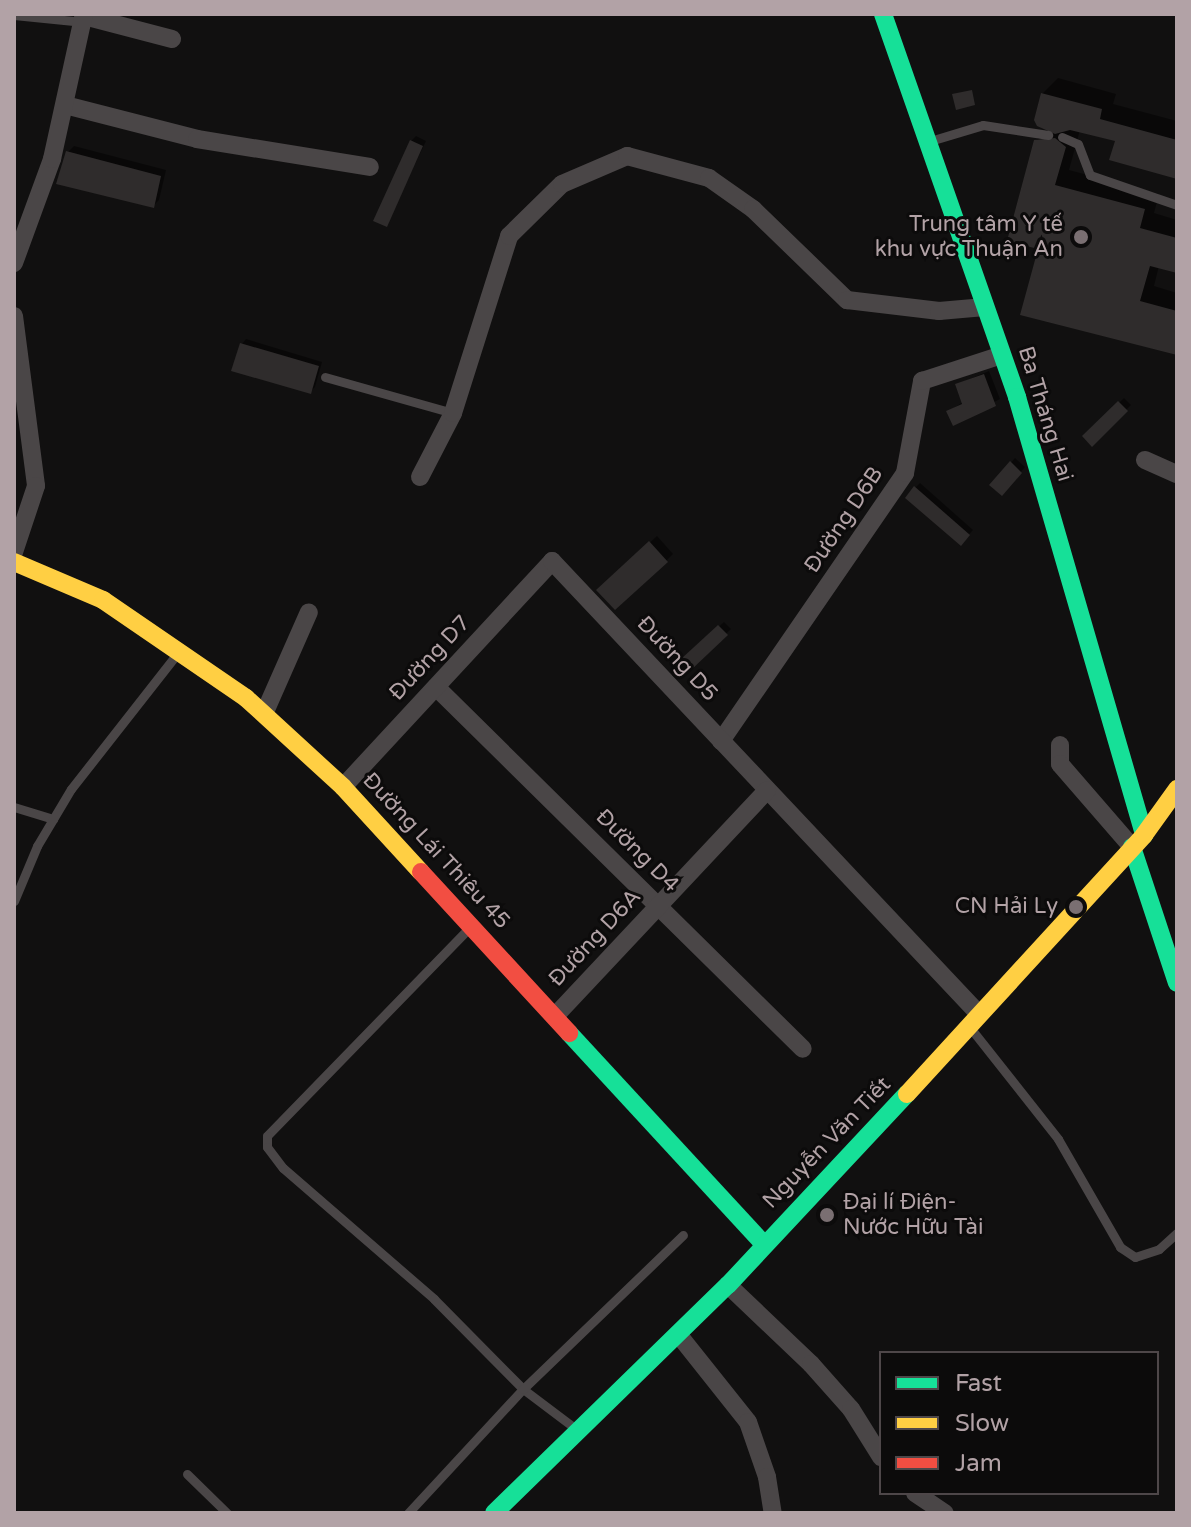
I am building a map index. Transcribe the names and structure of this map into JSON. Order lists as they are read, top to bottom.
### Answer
{
  "streets": {
    "street": [
      "Ba Tháng Hai",
      "Đường D6B",
      "Đường D7",
      "Đường D5",
      "Đường Lái Thiêu 45",
      "Đường D4",
      "Đường D6A",
      "Nguyễn Văn Tiết"
    ]
  },
  "crossings": [
    ["Ba Tháng Hai", "Đường D6B"],
    ["Ba Tháng Hai", "Nguyễn Văn Tiết"],
    ["Đường D6B", "Đường D5"],
    ["Đường D7", "Đường D5"],
    ["Đường D7", "Đường Lái Thiêu 45"],
    ["Đường D7", "Đường D4"],
    ["Đường D5", "Đường D6A"],
    ["Đường D5", "Nguyễn Văn Tiết"],
    ["Đường Lái Thiêu 45", "Đường D6A"],
    ["Đường Lái Thiêu 45", "Nguyễn Văn Tiết"],
    ["Đường D4", "Đường D6A"]
  ],
  "places": ["Trung tâm Y tế khu vực Thuận An", "CN Hải Ly", "Đại lí Điện- Nước Hữu Tài"],
  "legend": ["Fast", "Slow", "Jam"]
}
